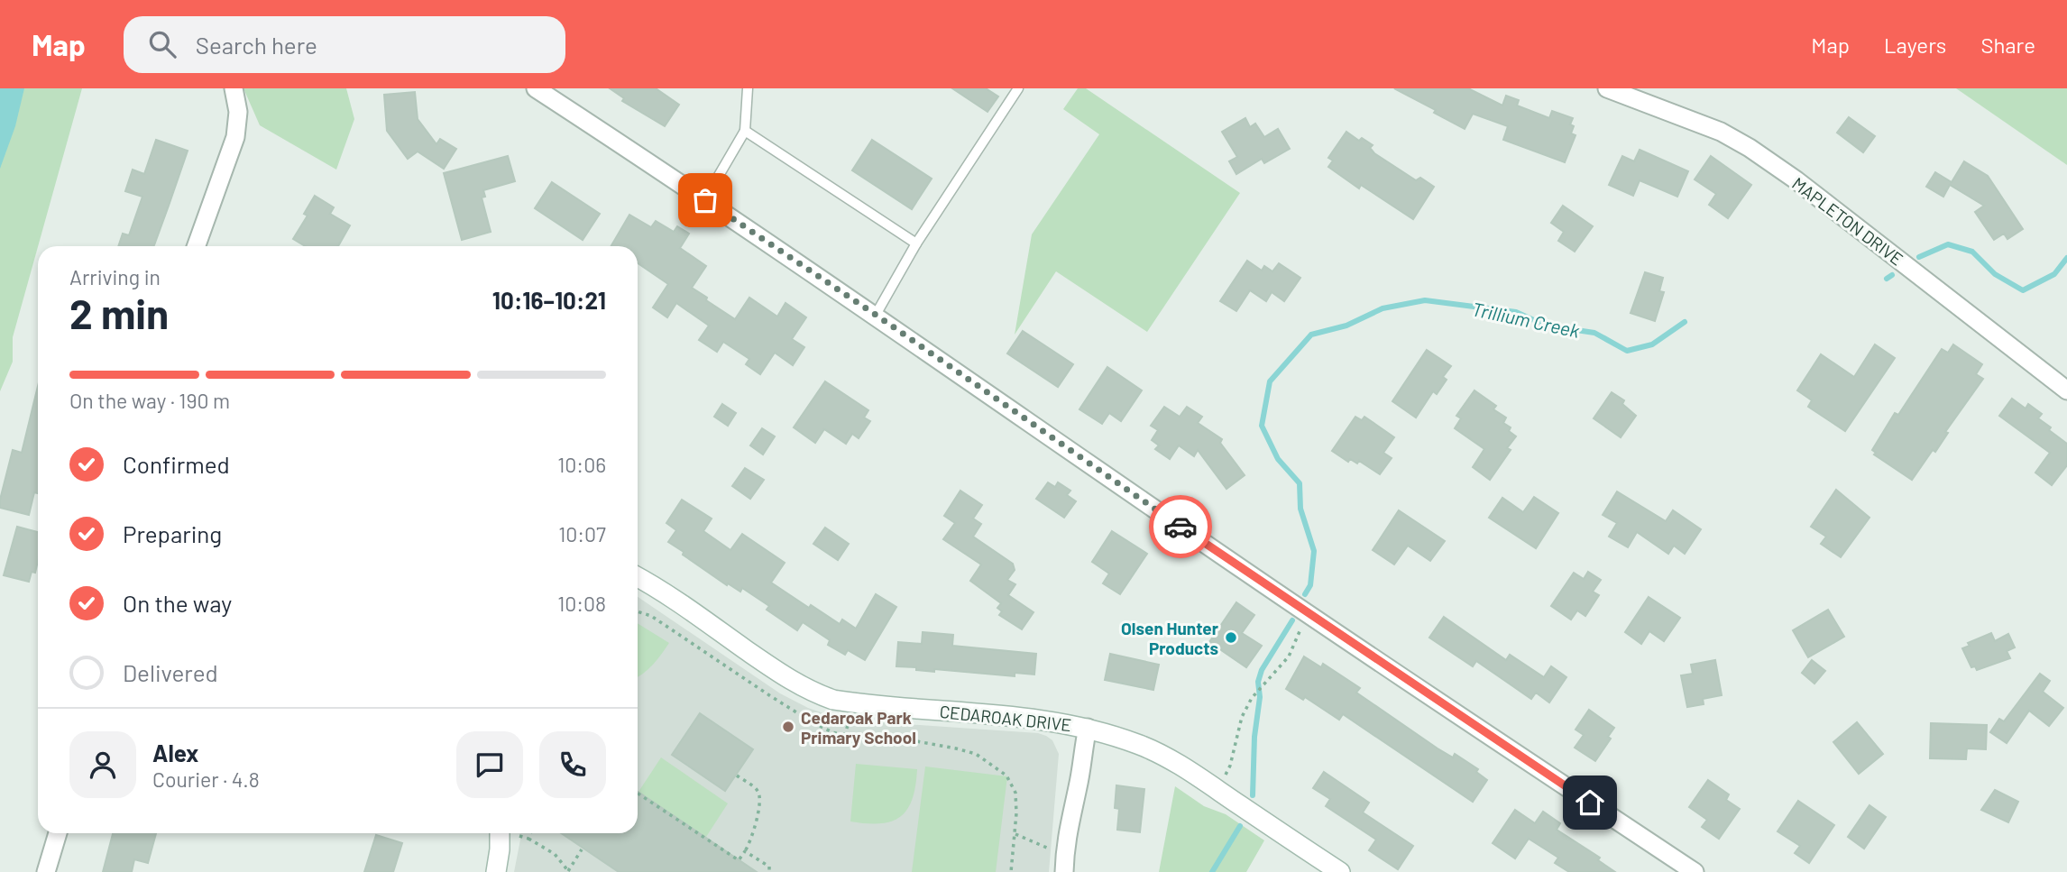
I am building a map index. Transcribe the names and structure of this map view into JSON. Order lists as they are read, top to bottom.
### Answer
{
  "streets": {
    "street": ["MAPLETON DRIVE", "CEDAROAK DRIVE"]
  },
  "water": ["Trillium Creek"],
  "places": ["Olsen Hunter Products", "Cedaroak Park Primary School"],
  "page": {
    "header": "Map",
    "search": "Search here",
    "nav": ["Map", "Layers", "Share"],
    "heading": ["2 min", "Arriving in", "10:16–10:21"],
    "panel": ["Alex", "Courier · 4.8"],
    "bar": "On the way · 190 m",
    "list": [
      ["Confirmed", "10:06"],
      ["Preparing", "10:07"],
      ["On the way", "10:08"],
      "Delivered"
    ]
  }
}
